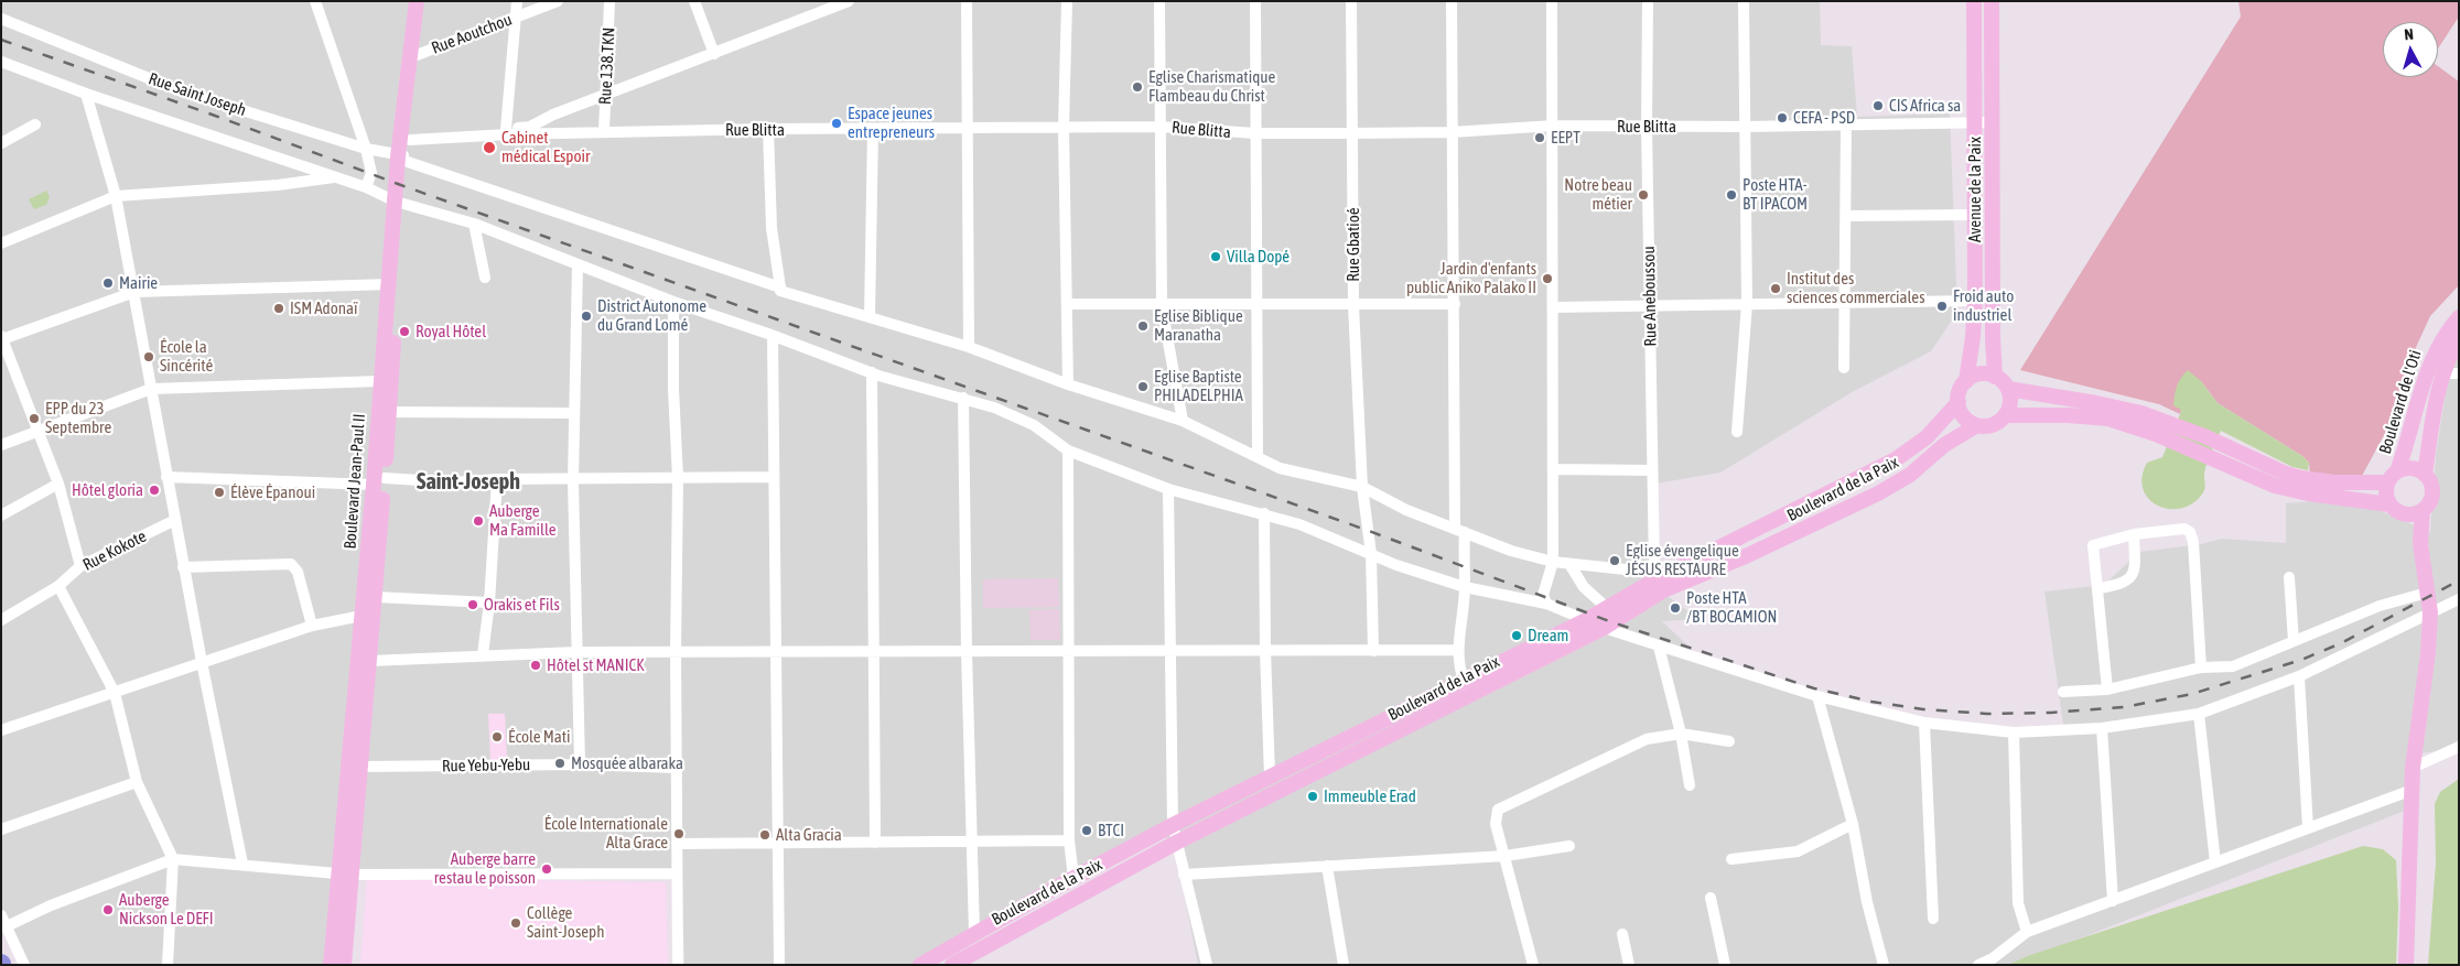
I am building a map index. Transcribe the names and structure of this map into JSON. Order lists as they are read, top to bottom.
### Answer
{
  "streets": {
    "main road": [
      "Avenue de la Paix",
      "Boulevard de l'Oti",
      "Boulevard Jean-Paul II",
      "Boulevard de la Paix"
    ],
    "street": [
      "Rue Aoutchou",
      "Rue 138.TKN",
      "Rue Saint Joseph",
      "Rue Blitta",
      "Rue Gbatioé",
      "Rue Aneboussou",
      "Rue Kokote",
      "Rue Yebu-Yebu"
    ]
  },
  "crossings": [
    ["Rue Aoutchou", "Boulevard Jean-Paul II"],
    ["Rue 138.TKN", "Rue Blitta"],
    ["Rue Saint Joseph", "Rue Blitta"],
    ["Rue Saint Joseph", "Boulevard Jean-Paul II"],
    ["Rue Blitta", "Avenue de la Paix"],
    ["Rue Blitta", "Rue Gbatioé"],
    ["Rue Blitta", "Rue Aneboussou"],
    ["Rue Blitta", "Boulevard Jean-Paul II"],
    ["Avenue de la Paix", "Boulevard de la Paix"],
    ["Rue Aneboussou", "Boulevard de la Paix"],
    ["Boulevard Jean-Paul II", "Rue Yebu-Yebu"]
  ],
  "districts": ["Saint-Joseph"],
  "places": [
    "Eglise Charismatique Flambeau du Christ",
    "CIS Africa sa",
    "CEFA - PSD",
    "Espace jeunes entrepreneurs",
    "EEPT",
    "Cabinet médical Espoir",
    "Notre beau métier",
    "Poste HTA- BT IPACOM",
    "Villa Dopé",
    "Jardin d'enfants public Aniko Palako II",
    "Mairie",
    "Institut des sciences commerciales",
    "Froid auto industriel",
    "ISM Adonaï",
    "District Autonome du Grand Lomé",
    "Eglise Biblique Maranatha",
    "Royal Hôtel",
    "École la Sincérité",
    "Eglise Baptiste PHILADELPHIA",
    "EPP du 23 Septembre",
    "Hôtel gloria",
    "Élève Épanoui",
    "Auberge Ma Famille",
    "Eglise évengelique JÉSUS RESTAURE",
    "Orakis et Fils",
    "Poste HTA /BT BOCAMION",
    "Dream",
    "Hôtel st MANICK",
    "École Mati",
    "Mosquée albaraka",
    "Immeuble Erad",
    "BTCI",
    "École Internationale Alta Grace",
    "Alta Gracia",
    "Auberge barre restau le poisson",
    "Auberge Nickson Le DEFI",
    "Collège Saint-Joseph"
  ],
  "north": "top"
}
